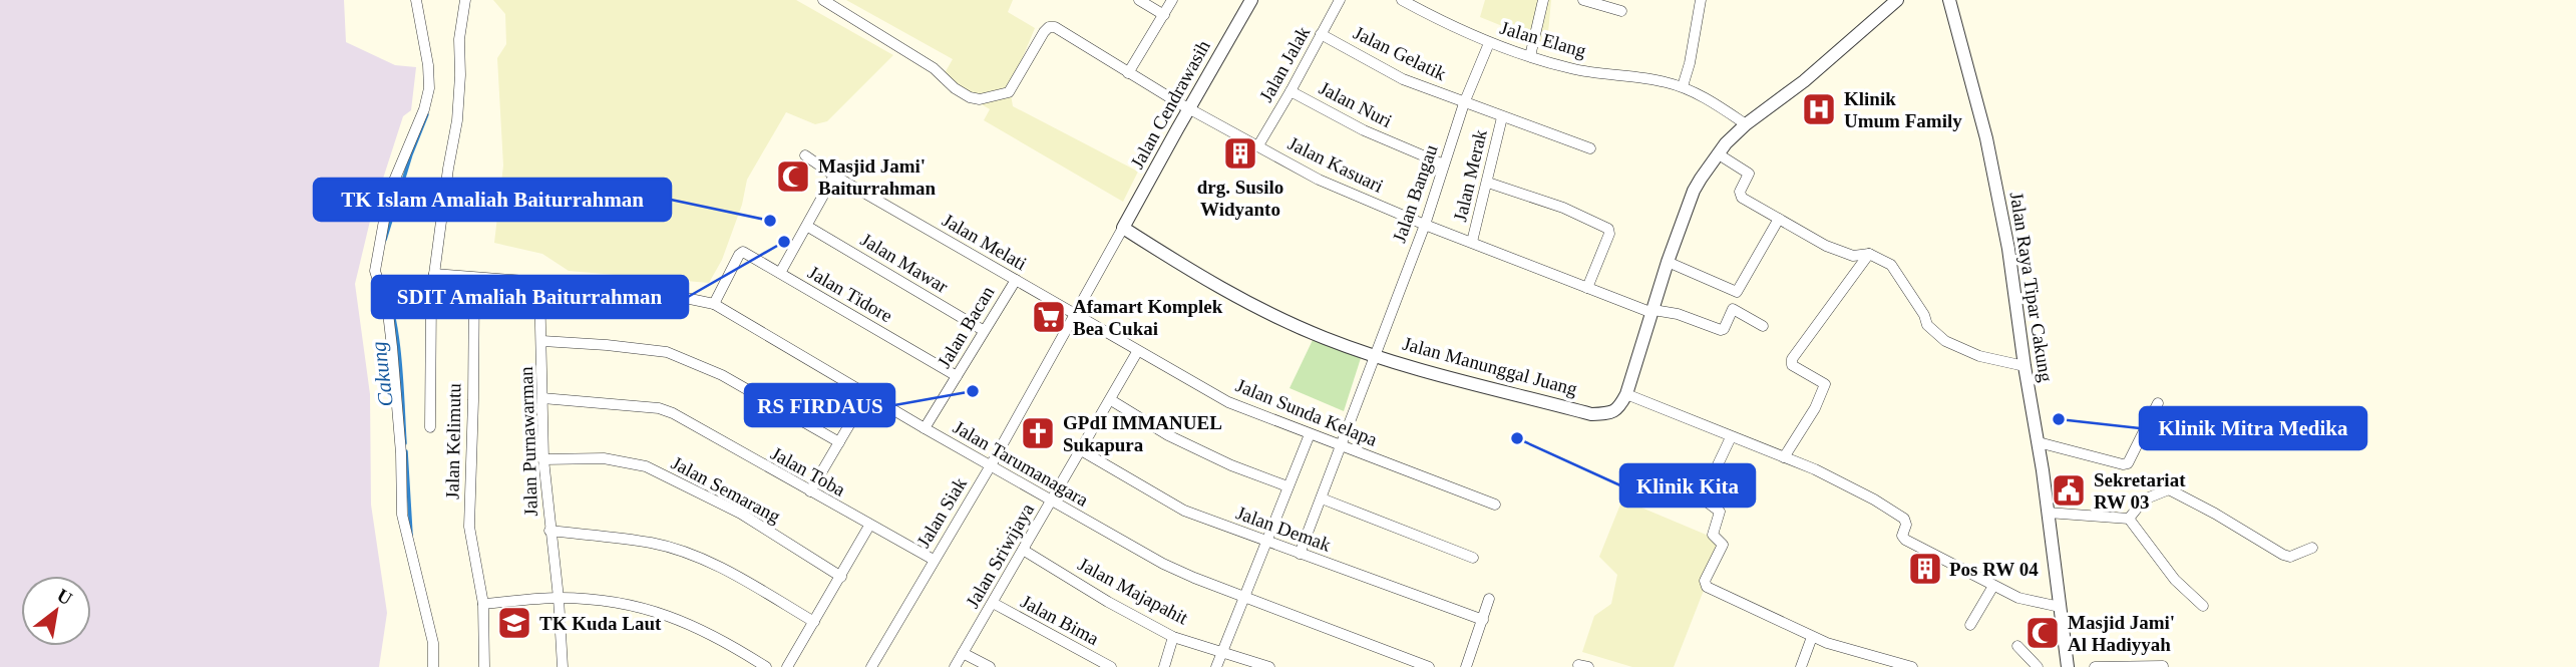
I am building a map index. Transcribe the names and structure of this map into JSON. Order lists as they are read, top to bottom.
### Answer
{
  "streets": {
    "street": [
      "Jalan Elang",
      "Jalan Gelatik",
      "Jalan Jalak",
      "Jalan Cendrawasih",
      "Jalan Nuri",
      "Jalan Kasuari",
      "Jalan Merak",
      "Jalan Bangau",
      "Jalan Melati",
      "Jalan Mawar",
      "Jalan Raya Tipar Cakung",
      "Jalan Tidore",
      "Jalan Bacan",
      "Jalan Manunggal Juang",
      "Jalan Sunda Kelapa",
      "Jalan Kelimutu",
      "Jalan Purnawarman",
      "Jalan Tarumanagara",
      "Jalan Toba",
      "Jalan Semarang",
      "Jalan Siak",
      "Jalan Demak",
      "Jalan Sriwijaya",
      "Jalan Majapahit",
      "Jalan Bima"
    ]
  },
  "crossings": [
    ["Jalan Elang", "Jalan Bangau"],
    ["Jalan Gelatik", "Jalan Jalak"],
    ["Jalan Gelatik", "Jalan Merak"],
    ["Jalan Gelatik", "Jalan Bangau"],
    ["Jalan Jalak", "Jalan Nuri"],
    ["Jalan Jalak", "Jalan Kasuari"],
    ["Jalan Cendrawasih", "Jalan Kasuari"],
    ["Jalan Cendrawasih", "Jalan Manunggal Juang"],
    ["Jalan Cendrawasih", "Jalan Siak"],
    ["Jalan Nuri", "Jalan Bangau"],
    ["Jalan Kasuari", "Jalan Merak"],
    ["Jalan Kasuari", "Jalan Bangau"],
    ["Jalan Bangau", "Jalan Manunggal Juang"],
    ["Jalan Bangau", "Jalan Sunda Kelapa"],
    ["Jalan Bangau", "Jalan Demak"],
    ["Jalan Melati", "Jalan Bacan"],
    ["Jalan Melati", "Jalan Sunda Kelapa"],
    ["Jalan Melati", "Jalan Siak"],
    ["Jalan Mawar", "Jalan Bacan"],
    ["Jalan Tidore", "Jalan Bacan"],
    ["Jalan Tidore", "Jalan Tarumanagara"],
    ["Jalan Bacan", "Jalan Tarumanagara"],
    ["Jalan Manunggal Juang", "Jalan Siak"],
    ["Jalan Sunda Kelapa", "Jalan Siak"],
    ["Jalan Sunda Kelapa", "Jalan Sriwijaya"],
    ["Jalan Kelimutu", "Jalan Tarumanagara"],
    ["Jalan Purnawarman", "Jalan Tarumanagara"],
    ["Jalan Purnawarman", "Jalan Toba"],
    ["Jalan Purnawarman", "Jalan Semarang"],
    ["Jalan Tarumanagara", "Jalan Siak"],
    ["Jalan Tarumanagara", "Jalan Sriwijaya"],
    ["Jalan Toba", "Jalan Siak"],
    ["Jalan Demak", "Jalan Sriwijaya"],
    ["Jalan Sriwijaya", "Jalan Majapahit"],
    ["Jalan Sriwijaya", "Jalan Bima"]
  ],
  "water": ["Cakung"],
  "places": {
    "hospital": ["Klinik Umum Family"],
    "building": ["drg. Susilo Widyanto", "Pos RW 04"],
    "mosque": ["Masjid Jami' Baiturrahman", "Masjid Jami' Al Hadiyyah"],
    "other": [
      "TK Islam Amaliah Baiturrahman",
      "SDIT Amaliah Baiturrahman",
      "RS FIRDAUS",
      "Klinik Mitra Medika",
      "Klinik Kita"
    ],
    "supermarket": ["Afamart Komplek Bea Cukai"],
    "church": ["GPdI IMMANUEL Sukapura"],
    "public building": ["Sekretariat RW 03"],
    "school or university": ["TK Kuda Laut"]
  },
  "north": "top right"
}
